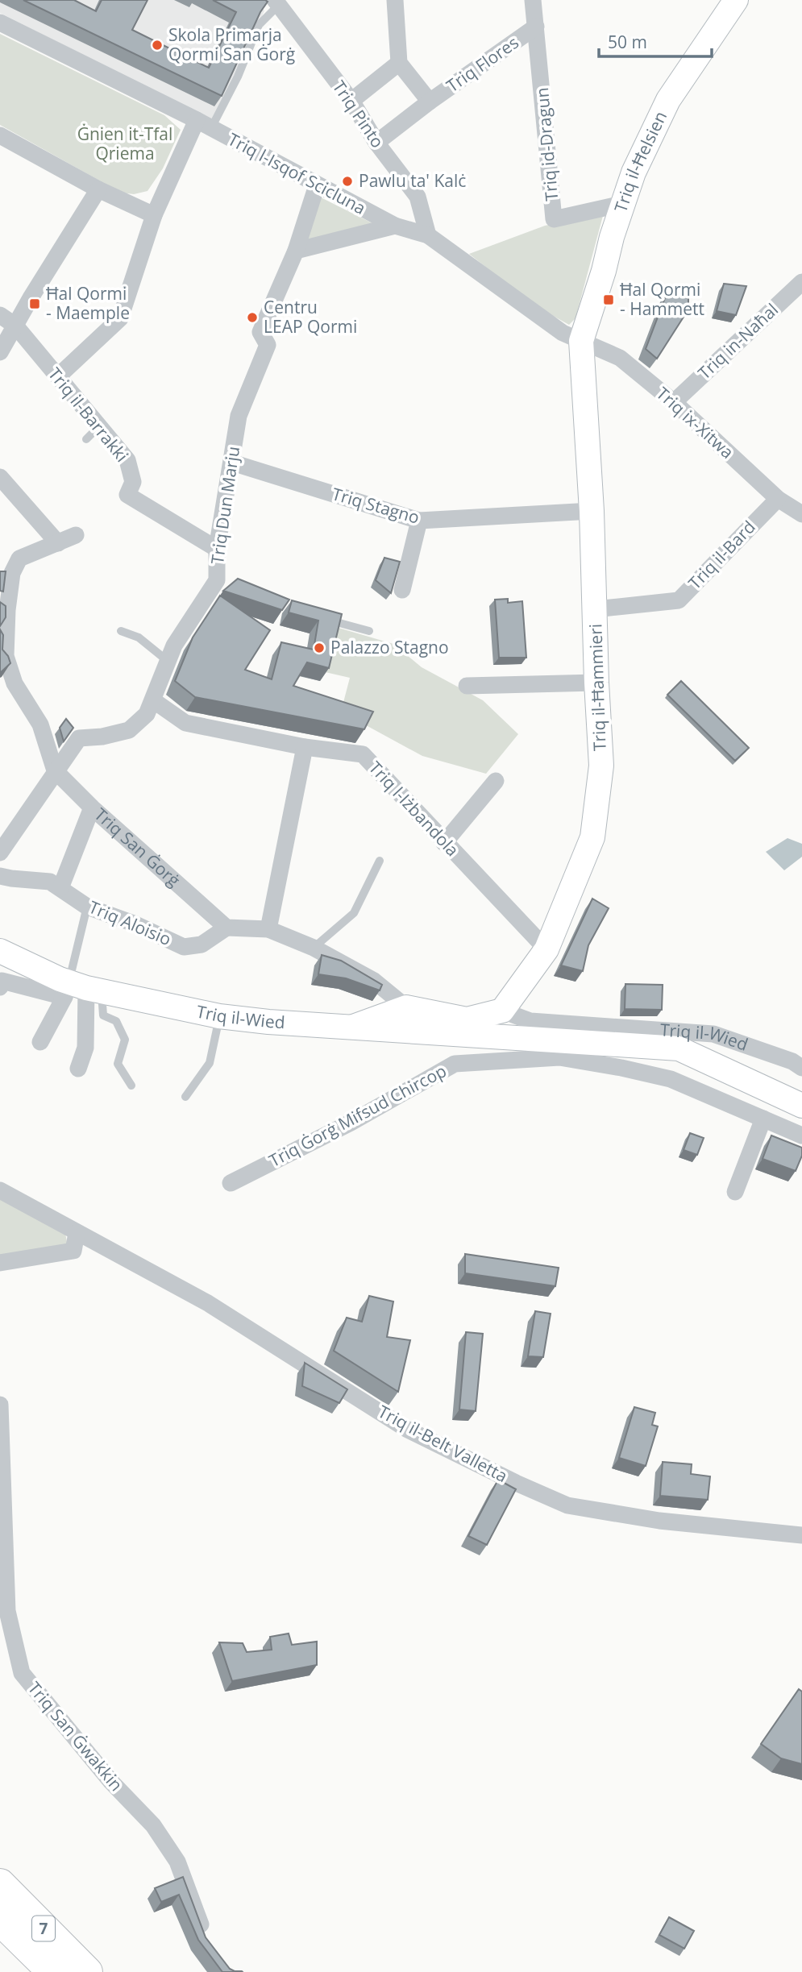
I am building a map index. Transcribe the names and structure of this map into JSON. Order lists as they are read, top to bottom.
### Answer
{
  "streets": {
    "highway": ["7"],
    "street": [
      "Triq Flores",
      "Triq Pinto",
      "Triq id-Dragun",
      "Triq il-Ħelsien",
      "Triq l-Isqof Scicluna",
      "Triq in-Naħal",
      "Triq il-Barrakki",
      "Triq ix-Xitwa",
      "Triq Dun Marju",
      "Triq Stagno",
      "Triq il-Bard",
      "Triq il-Ħammieri",
      "Triq l-Iżbandola",
      "Triq San Ġorġ",
      "Triq Aloisio",
      "Triq il-Wied",
      "Triq Ġorġ Mifsud Chircop",
      "Triq il-Belt Valletta",
      "Triq San Ġwakkin"
    ]
  },
  "crossings": [
    ["Triq Flores", "Triq Pinto"],
    ["Triq Flores", "Triq id-Dragun"],
    ["Triq Pinto", "Triq l-Isqof Scicluna"],
    ["Triq id-Dragun", "Triq il-Ħelsien"],
    ["Triq il-Ħelsien", "Triq l-Isqof Scicluna"],
    ["Triq il-Ħelsien", "Triq ix-Xitwa"],
    ["Triq il-Ħelsien", "Triq il-Ħammieri"],
    ["Triq l-Isqof Scicluna", "Triq ix-Xitwa"],
    ["Triq l-Isqof Scicluna", "Triq Dun Marju"],
    ["Triq l-Isqof Scicluna", "Triq il-Ħammieri"],
    ["Triq in-Naħal", "Triq ix-Xitwa"],
    ["Triq il-Barrakki", "Triq Dun Marju"],
    ["Triq ix-Xitwa", "Triq il-Bard"],
    ["Triq ix-Xitwa", "Triq il-Ħammieri"],
    ["Triq Dun Marju", "Triq Stagno"],
    ["Triq Dun Marju", "Triq l-Iżbandola"],
    ["Triq Dun Marju", "Triq San Ġorġ"],
    ["Triq Stagno", "Triq il-Ħammieri"],
    ["Triq il-Bard", "Triq il-Ħammieri"],
    ["Triq il-Ħammieri", "Triq l-Iżbandola"],
    ["Triq il-Ħammieri", "Triq il-Wied"],
    ["Triq San Ġorġ", "Triq Aloisio"]
  ],
  "parks": ["Ġnien it-Tfal Qriema"],
  "places": {
    "other": [
      "Skola Primarja Qormi San Ġorġ",
      "Pawlu ta' Kalċ",
      "Centru LEAP Qormi",
      "Palazzo Stagno"
    ],
    "transit": ["Ħal Qormi - Hammett", "Ħal Qormi - Maemple"]
  },
  "scale_bar": "50 m"
}
